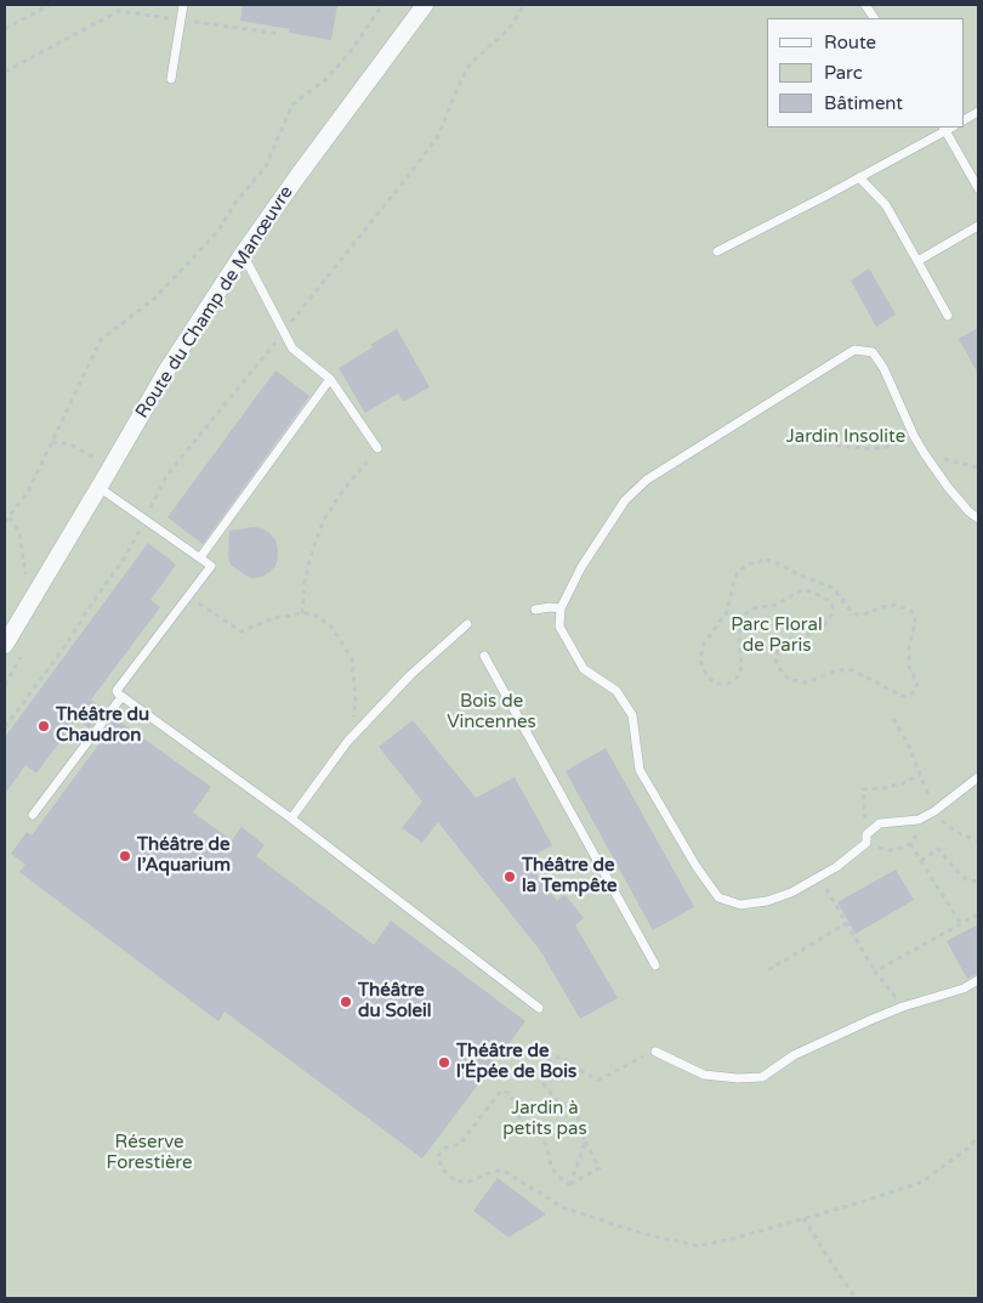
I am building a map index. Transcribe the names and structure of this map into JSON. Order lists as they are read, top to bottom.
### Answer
{
  "streets": {
    "street": ["Route du Champ de Manœuvre"]
  },
  "parks": [
    "Jardin Insolite",
    "Parc Floral de Paris",
    "Bois de Vincennes",
    "Jardin à petits pas",
    "Réserve Forestière"
  ],
  "places": [
    "Théâtre du Chaudron",
    "Théâtre de l’Aquarium",
    "Théâtre de la Tempête",
    "Théâtre du Soleil",
    "Théâtre de l'Épée de Bois"
  ],
  "legend": ["Route", "Parc", "Bâtiment"]
}
